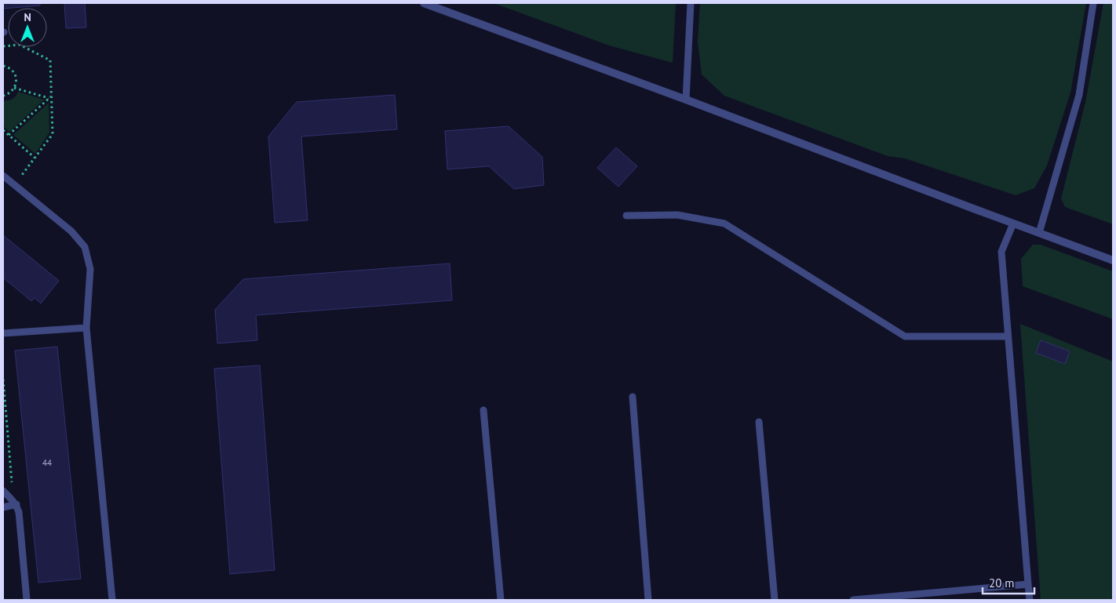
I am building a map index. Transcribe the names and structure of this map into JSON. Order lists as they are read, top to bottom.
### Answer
{
  "house_numbers": ["44"],
  "scale_bar": "20 m",
  "north": "top"
}
